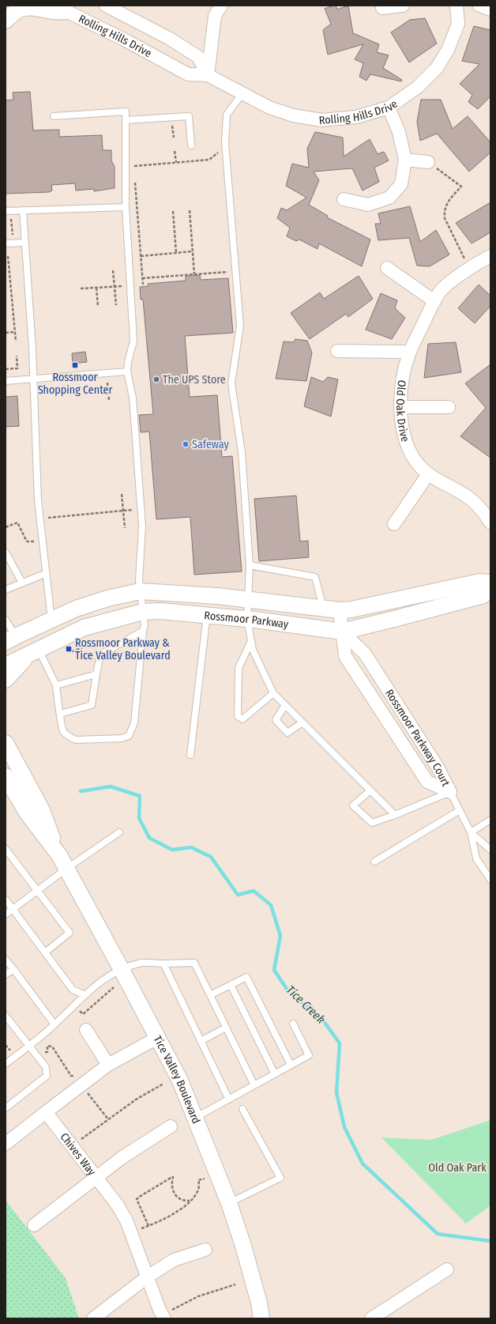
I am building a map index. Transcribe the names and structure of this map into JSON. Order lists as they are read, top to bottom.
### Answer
{
  "streets": {
    "street": [
      "Rolling Hills Drive",
      "Old Oak Drive",
      "Rossmoor Parkway",
      "Rossmoor Parkway Court",
      "Tice Valley Boulevard",
      "Chives Way"
    ]
  },
  "crossings": [
    ["Rossmoor Parkway", "Rossmoor Parkway Court"]
  ],
  "water": ["Tice Creek"],
  "parks": ["Old Oak Park"],
  "places": {
    "transit": ["Rossmoor Shopping Center", "Rossmoor Parkway & Tice Valley Boulevard"],
    "other": ["The UPS Store", "Safeway"]
  }
}
